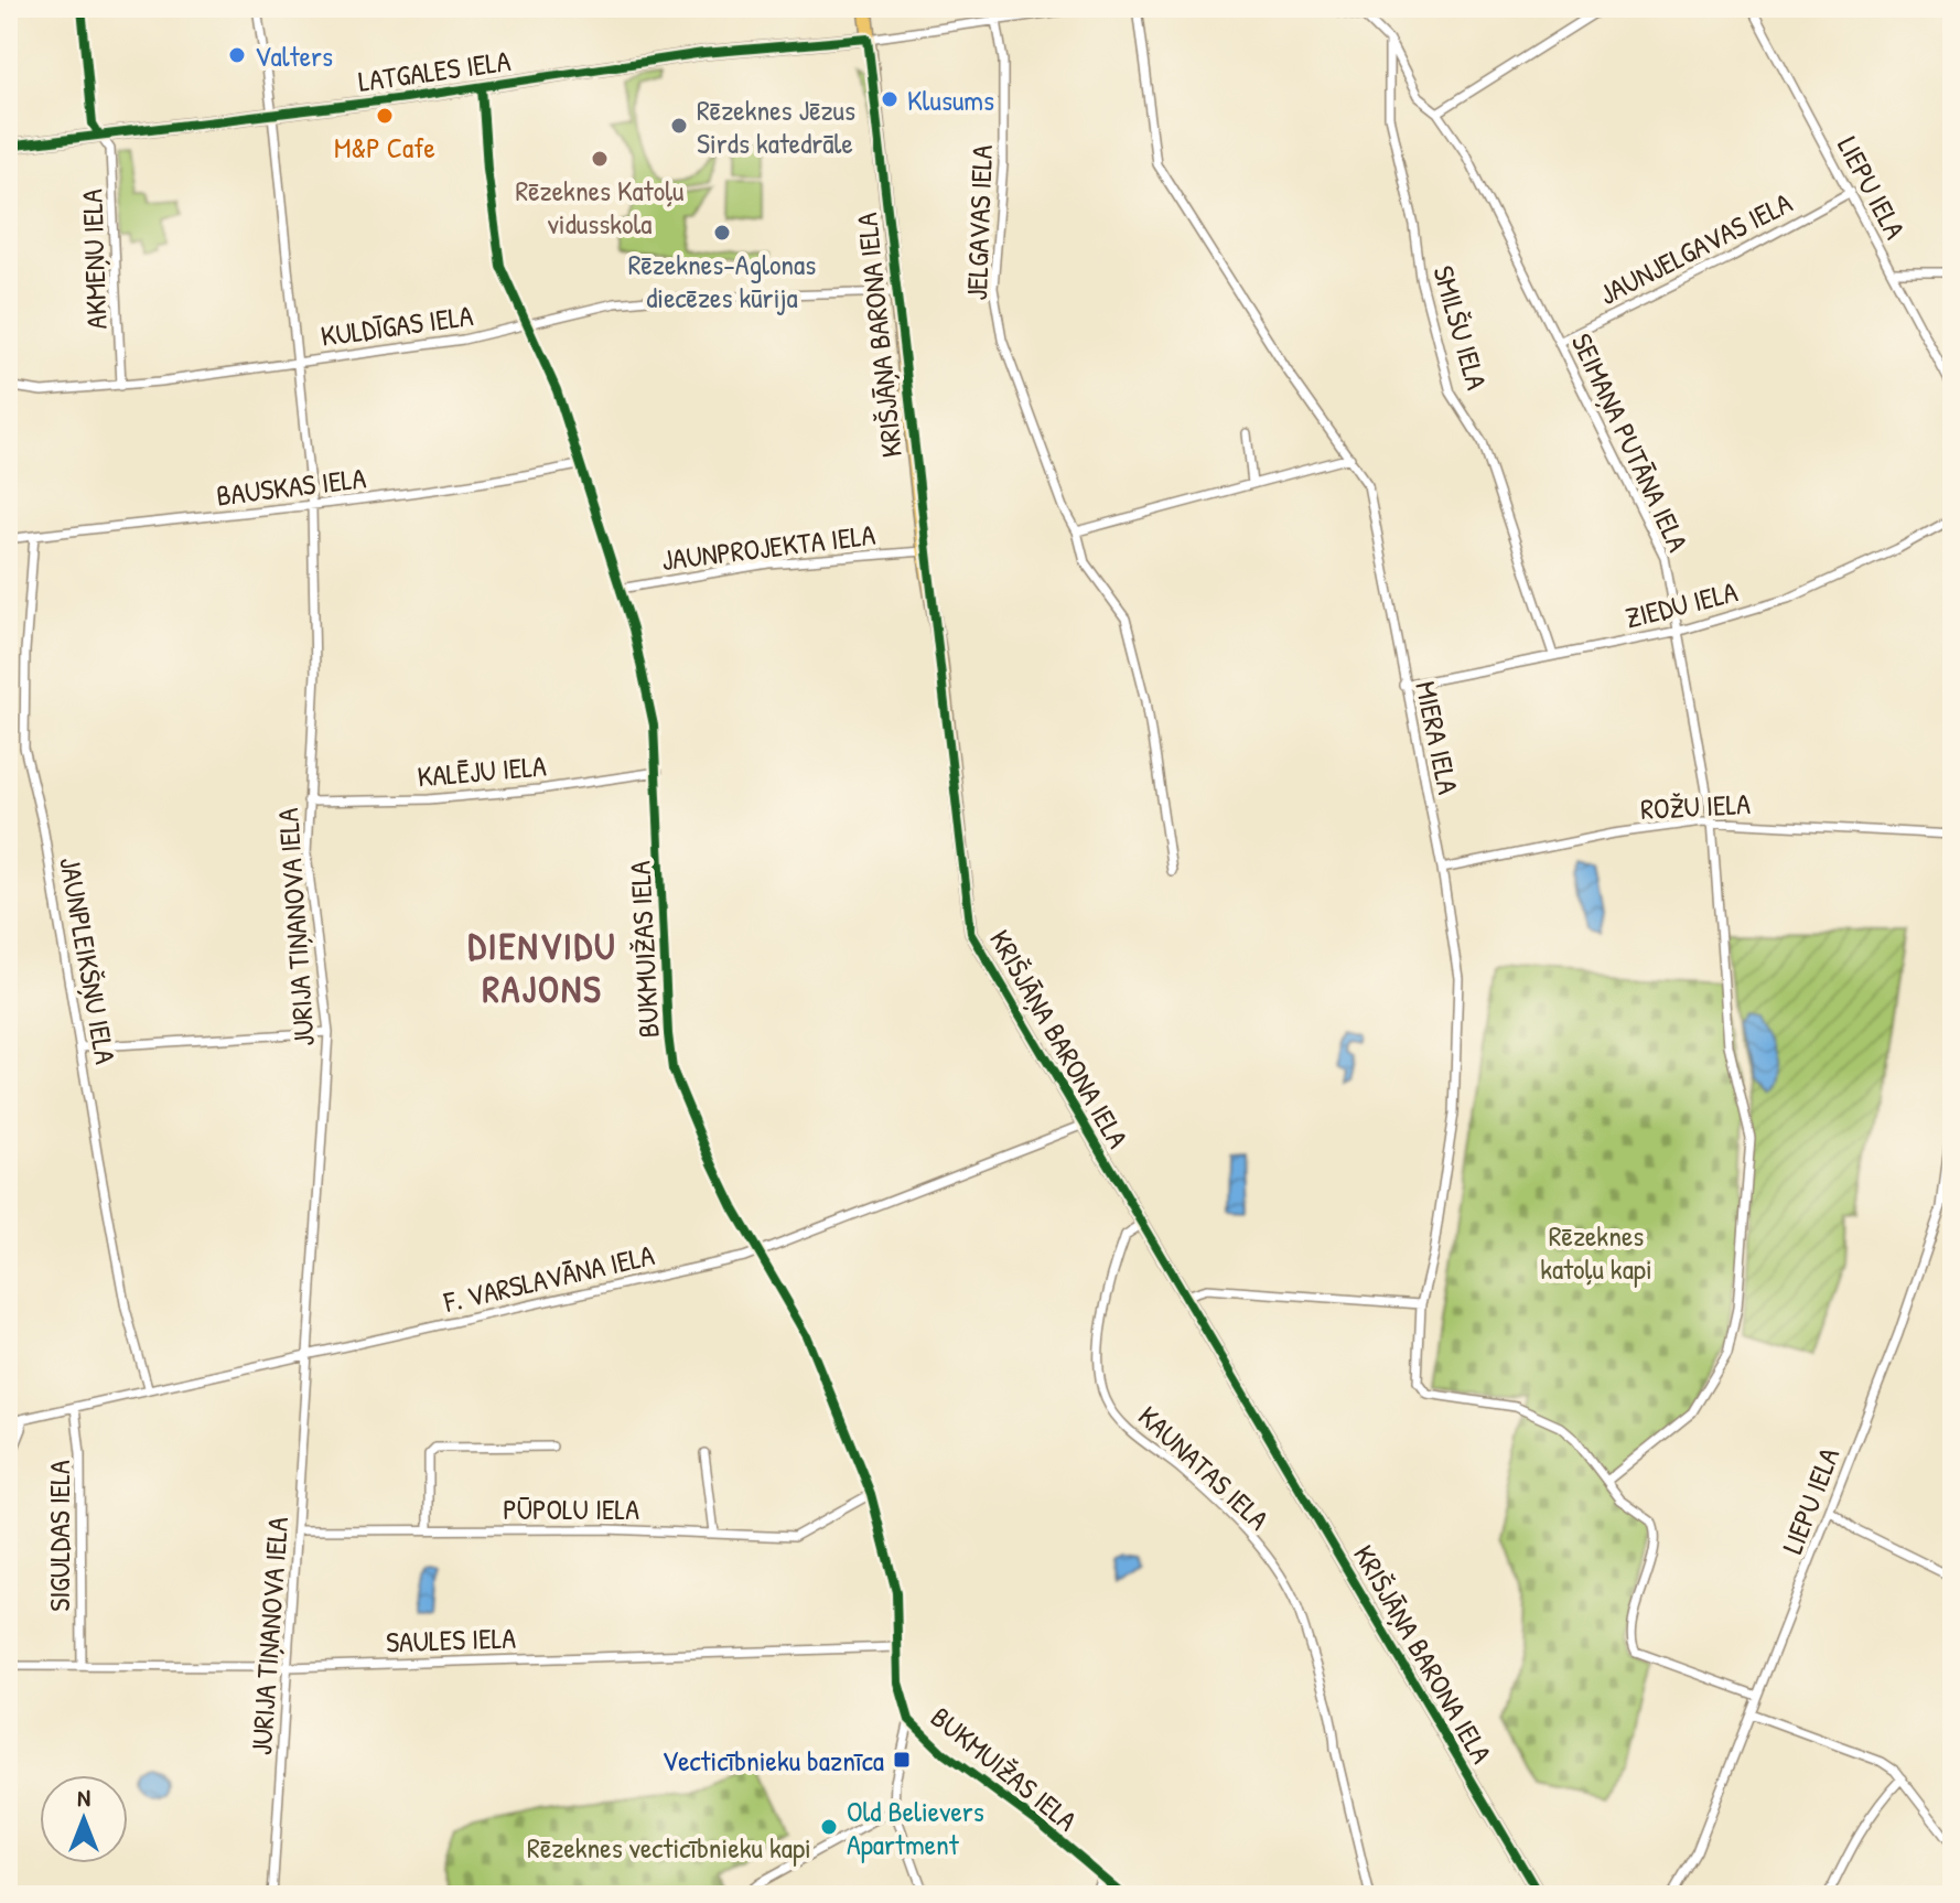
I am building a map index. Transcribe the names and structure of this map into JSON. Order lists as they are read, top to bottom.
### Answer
{
  "streets": {
    "main road": ["LATGALES IELA", "KRIŠJĀŅA BARONA IELA"],
    "street": [
      "LIEPU IELA",
      "JELGAVAS IELA",
      "JAUNJELGAVAS IELA",
      "AKMEŅU IELA",
      "KULDĪGAS IELA",
      "SMILŠU IELA",
      "SEIMAŅA PUTĀNA IELA",
      "BAUSKAS IELA",
      "JAUNPROJEKTA IELA",
      "ZIEDU IELA",
      "MIERA IELA",
      "KALĒJU IELA",
      "ROŽU IELA",
      "JURIJA TIŅANOVA IELA",
      "BUKMUIŽAS IELA",
      "JAUNPLEIKŠŅU IELA",
      "F. VARSLAVĀNA IELA",
      "KAUNATAS IELA",
      "PŪPOLU IELA",
      "SIGULDAS IELA",
      "SAULES IELA"
    ]
  },
  "crossings": [
    ["LATGALES IELA", "JELGAVAS IELA"],
    ["LATGALES IELA", "AKMEŅU IELA"],
    ["LATGALES IELA", "KRIŠJĀŅA BARONA IELA"],
    ["LATGALES IELA", "JURIJA TIŅANOVA IELA"],
    ["LATGALES IELA", "BUKMUIŽAS IELA"],
    ["LIEPU IELA", "JAUNJELGAVAS IELA"],
    ["LIEPU IELA", "MIERA IELA"],
    ["JAUNJELGAVAS IELA", "SEIMAŅA PUTĀNA IELA"],
    ["AKMEŅU IELA", "KULDĪGAS IELA"],
    ["KULDĪGAS IELA", "KRIŠJĀŅA BARONA IELA"],
    ["KULDĪGAS IELA", "JURIJA TIŅANOVA IELA"],
    ["KULDĪGAS IELA", "BUKMUIŽAS IELA"],
    ["SMILŠU IELA", "SEIMAŅA PUTĀNA IELA"],
    ["SMILŠU IELA", "ZIEDU IELA"],
    ["KRIŠJĀŅA BARONA IELA", "JAUNPROJEKTA IELA"],
    ["KRIŠJĀŅA BARONA IELA", "F. VARSLAVĀNA IELA"],
    ["KRIŠJĀŅA BARONA IELA", "KAUNATAS IELA"],
    ["SEIMAŅA PUTĀNA IELA", "ZIEDU IELA"],
    ["SEIMAŅA PUTĀNA IELA", "MIERA IELA"],
    ["SEIMAŅA PUTĀNA IELA", "ROŽU IELA"],
    ["BAUSKAS IELA", "JURIJA TIŅANOVA IELA"],
    ["BAUSKAS IELA", "BUKMUIŽAS IELA"],
    ["BAUSKAS IELA", "JAUNPLEIKŠŅU IELA"],
    ["JAUNPROJEKTA IELA", "BUKMUIŽAS IELA"],
    ["ZIEDU IELA", "MIERA IELA"],
    ["MIERA IELA", "ROŽU IELA"],
    ["KALĒJU IELA", "JURIJA TIŅANOVA IELA"],
    ["KALĒJU IELA", "BUKMUIŽAS IELA"],
    ["JURIJA TIŅANOVA IELA", "F. VARSLAVĀNA IELA"],
    ["JURIJA TIŅANOVA IELA", "PŪPOLU IELA"],
    ["JURIJA TIŅANOVA IELA", "SAULES IELA"],
    ["BUKMUIŽAS IELA", "F. VARSLAVĀNA IELA"],
    ["BUKMUIŽAS IELA", "PŪPOLU IELA"],
    ["BUKMUIŽAS IELA", "SAULES IELA"],
    ["JAUNPLEIKŠŅU IELA", "F. VARSLAVĀNA IELA"],
    ["F. VARSLAVĀNA IELA", "SIGULDAS IELA"],
    ["SIGULDAS IELA", "SAULES IELA"]
  ],
  "districts": ["DIENVIDU RAJONS"],
  "parks": ["Rēzeknes katoļu kapi", "Rēzeknes vecticībnieku kapi"],
  "places": {
    "other": [
      "Valters",
      "Klusums",
      "M&P Cafe",
      "Rēzeknes Jēzus Sirds katedrāle",
      "Rēzeknes Katoļu vidusskola",
      "Rēzeknes-Aglonas diecēzes kūrija",
      "Old Believers Apartment"
    ],
    "transit": ["Vecticībnieku baznīca"]
  },
  "north": "top"
}
